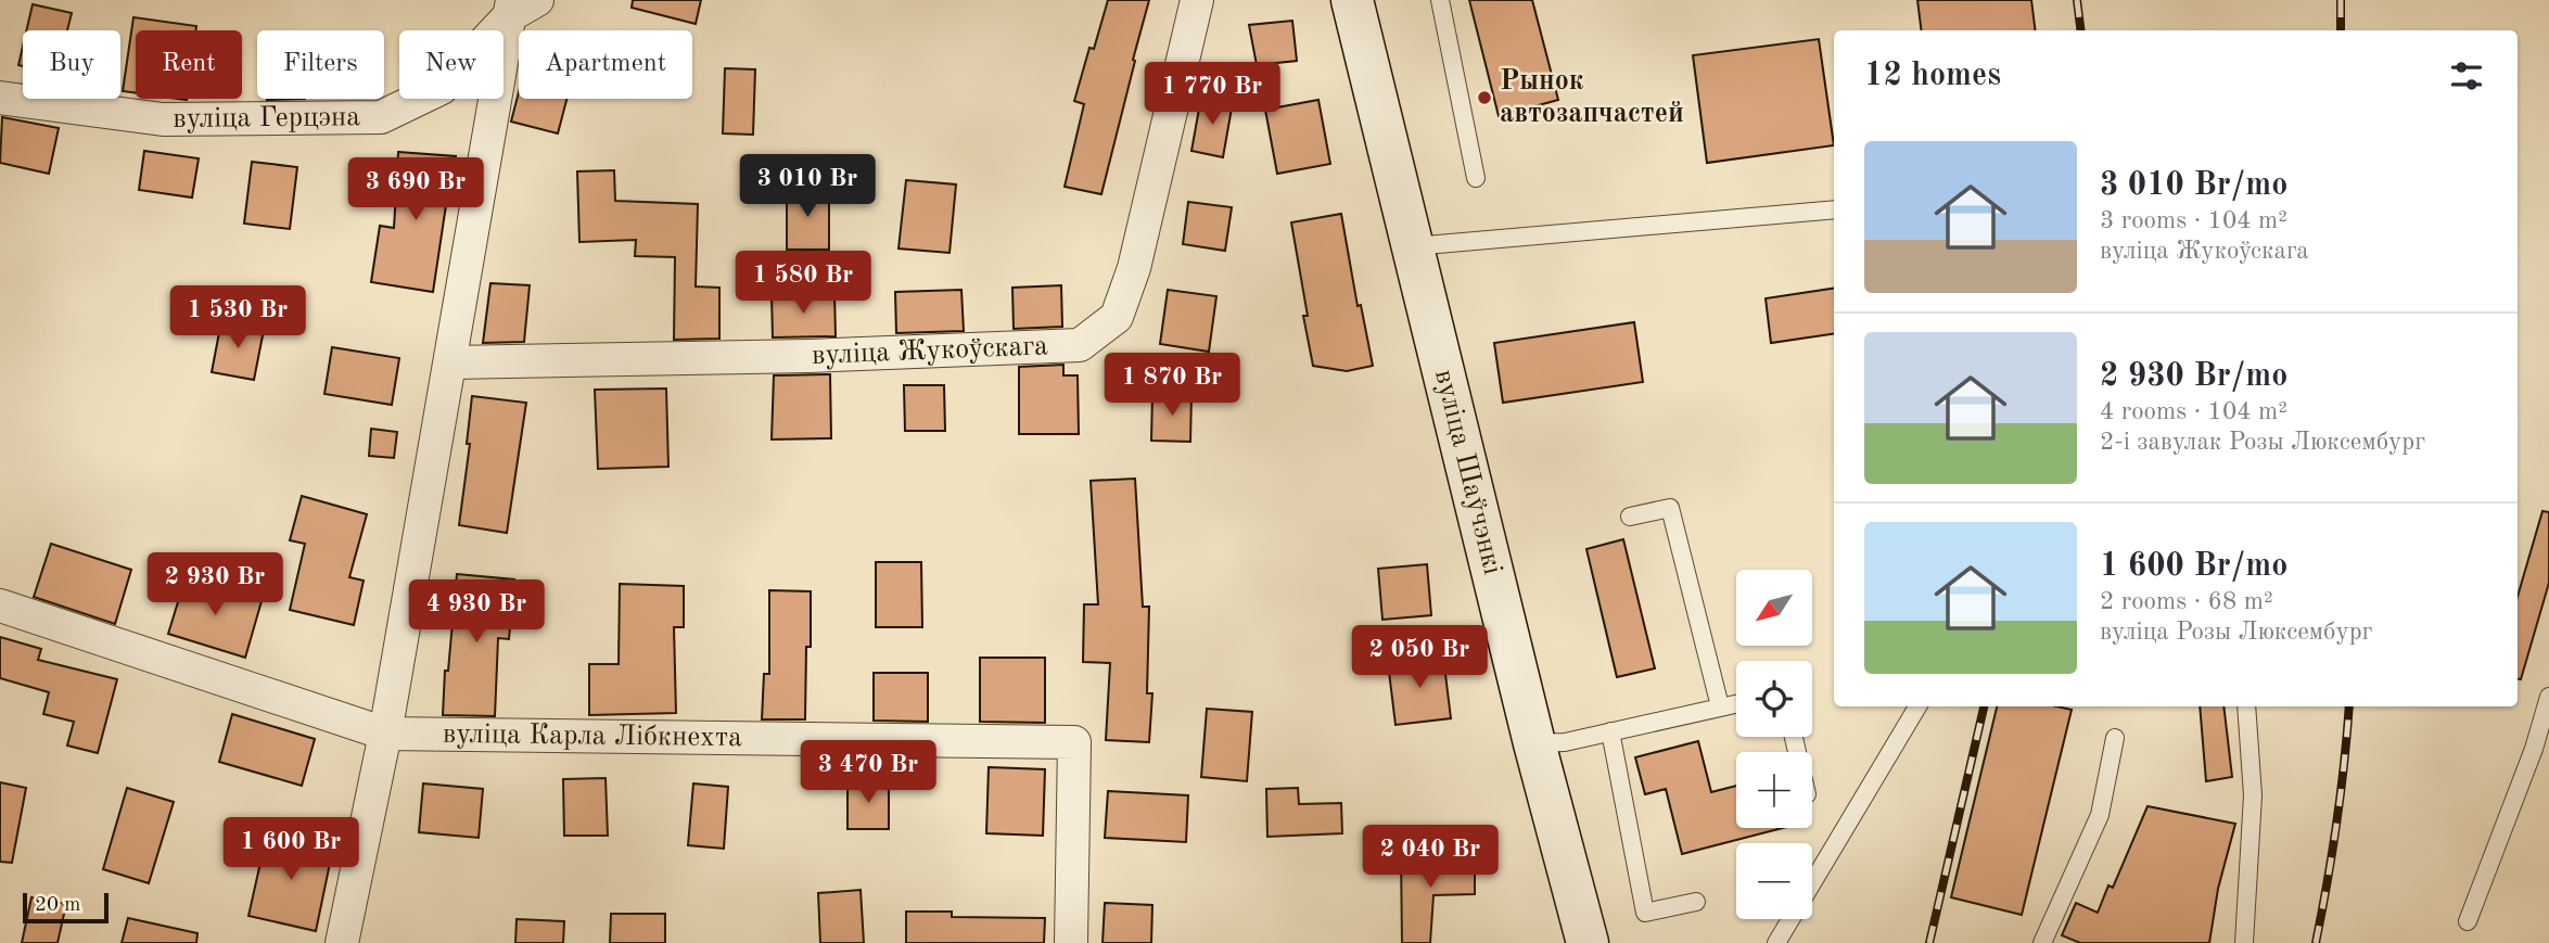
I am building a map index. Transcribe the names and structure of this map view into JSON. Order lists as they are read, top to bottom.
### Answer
{
  "streets": {
    "main road": ["вуліца Шаўчэнкі"],
    "street": ["вуліца Герцэна", "вуліца Жукоўскага", "вуліца Карла Лібкнехта"]
  },
  "places": ["Рынок автозапчастей"],
  "scale_bar": "20 m",
  "north": "bottom left",
  "page": {
    "chip": [
      "Buy",
      "Rent",
      "Filters",
      "New",
      "Apartment"
    ],
    "heading": "12 homes",
    "price": [
      "1 770 Br",
      "3 010 Br",
      "3 690 Br",
      "1 580 Br",
      "1 530 Br",
      "1 870 Br",
      "2 930 Br",
      "4 930 Br",
      "2 050 Br",
      "3 470 Br",
      "1 600 Br",
      "2 040 Br"
    ],
    "list": [
      {
        "name": "3 010 Br/mo",
        "note": "3 rooms · 104 m² · вуліца Жукоўскага"
      },
      {
        "name": "2 930 Br/mo",
        "note": "4 rooms · 104 m² · 2-і завулак Розы Люксембург"
      },
      {
        "name": "1 600 Br/mo",
        "note": "2 rooms · 68 m² · вуліца Розы Люксембург"
      }
    ],
    "map_buttons": ["+", "−"],
    "scale": "20 m"
  }
}
